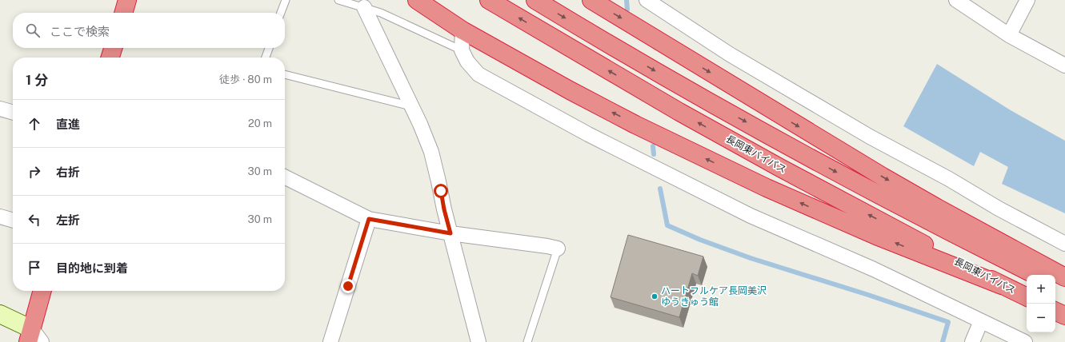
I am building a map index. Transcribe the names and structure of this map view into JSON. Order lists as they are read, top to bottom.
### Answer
{
  "streets": {
    "highway": ["長岡東バイパス"]
  },
  "places": ["ハートフルケア長岡美沢 ゆうきゅう館"],
  "page": {
    "search": "ここで検索",
    "heading": ["1 分", "徒歩 · 80 m"],
    "list": [
      ["直進", "20 m"],
      ["右折", "30 m"],
      ["左折", "30 m"],
      "目的地に到着"
    ],
    "map_buttons": ["+", "−"]
  }
}
